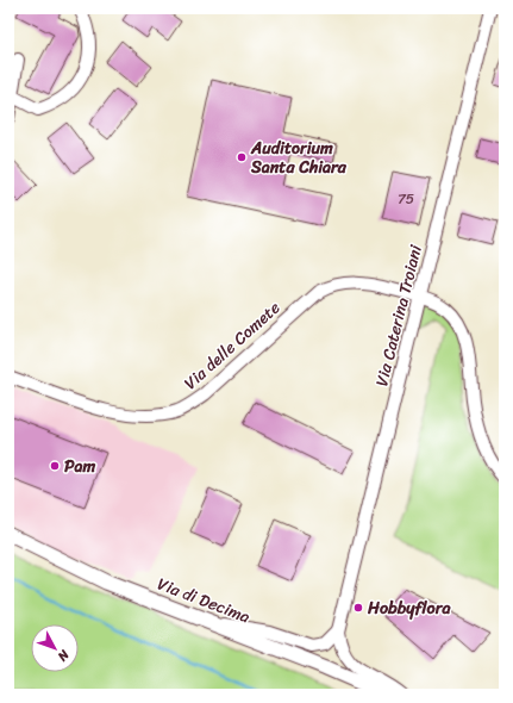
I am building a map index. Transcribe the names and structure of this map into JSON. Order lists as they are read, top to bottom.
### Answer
{
  "streets": {
    "street": ["Via Caterina Troiani", "Via delle Comete", "Via di Decima"]
  },
  "crossings": [
    ["Via Caterina Troiani", "Via delle Comete"]
  ],
  "places": ["Auditorium Santa Chiara", "Pam", "Hobbyflora"],
  "house_numbers": ["75"],
  "north": "bottom right"
}
